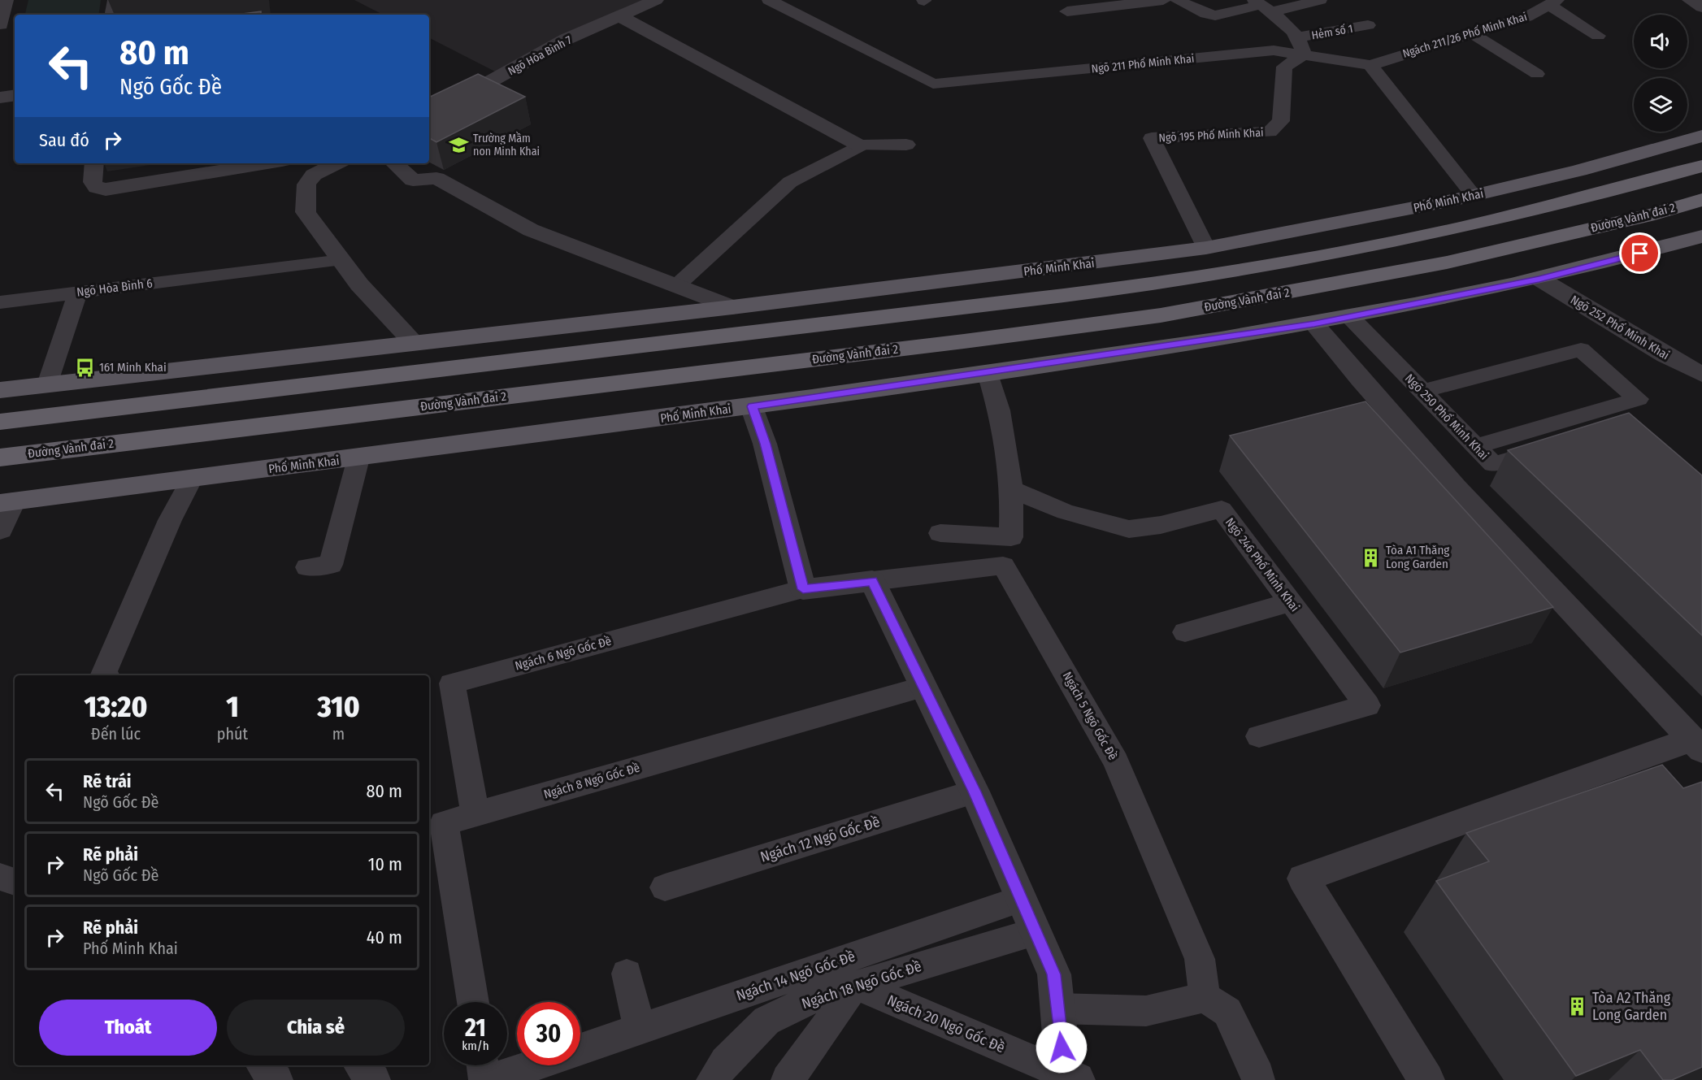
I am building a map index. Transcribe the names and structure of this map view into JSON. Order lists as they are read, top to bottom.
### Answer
{
  "streets": {
    "highway": ["Đường Vành đai 2"],
    "main road": ["Phố Minh Khai"],
    "street": ["Ngõ Hòa Bình 7", "Ngõ 252 Phố Minh Khai"],
    "lane": [
      "Hẻm số 1",
      "Ngách 211/26 Phố Minh Khai",
      "Ngõ 211 Phố Minh Khai",
      "Ngõ 195 Phố Minh Khai",
      "Ngõ Hòa Bình 6",
      "Ngõ 250 Phố Minh Khai",
      "Ngõ 246 Phố Minh Khai",
      "Ngách 6 Ngõ Gốc Đề",
      "Ngách 5 Ngõ Gốc Đề",
      "Ngách 8 Ngõ Gốc Đề",
      "Ngách 12 Ngõ Gốc Đề",
      "Ngách 14 Ngõ Gốc Đề",
      "Ngách 18 Ngõ Gốc Đề",
      "Ngách 20 Ngõ Gốc Đề"
    ]
  },
  "crossings": [
    ["Ngách 211/26 Phố Minh Khai", "Ngõ 211 Phố Minh Khai"],
    ["Ngõ 211 Phố Minh Khai", "Ngõ 195 Phố Minh Khai"],
    ["Ngõ 195 Phố Minh Khai", "Phố Minh Khai"],
    ["Phố Minh Khai", "Ngõ 252 Phố Minh Khai"],
    ["Phố Minh Khai", "Ngõ 250 Phố Minh Khai"],
    ["Ngách 6 Ngõ Gốc Đề", "Ngách 8 Ngõ Gốc Đề"],
    ["Ngách 18 Ngõ Gốc Đề", "Ngách 20 Ngõ Gốc Đề"]
  ],
  "places": {
    "school or university": ["Trường Mầm non Minh Khai"],
    "bus stop": ["161 Minh Khai"],
    "building": ["Tòa A1 Thăng Long Garden", "Tòa A2 Thăng Long Garden"]
  },
  "page": {
    "turn": ["80 m", "Ngõ Gốc Đề"],
    "then": "Sau đó",
    "eta": [
      "13:20",
      "Đến lúc",
      "1",
      "phút",
      "310",
      "m"
    ],
    "list": [
      {
        "name": "Rẽ trái",
        "note": "Ngõ Gốc Đề",
        "value": "80 m"
      },
      {
        "name": "Rẽ phải",
        "note": "Ngõ Gốc Đề",
        "value": "10 m"
      },
      {
        "name": "Rẽ phải",
        "note": "Phố Minh Khai",
        "value": "40 m"
      }
    ],
    "buttons": ["Thoát", "Chia sẻ"],
    "speed": "21 km/h",
    "limit": "30"
  }
}
